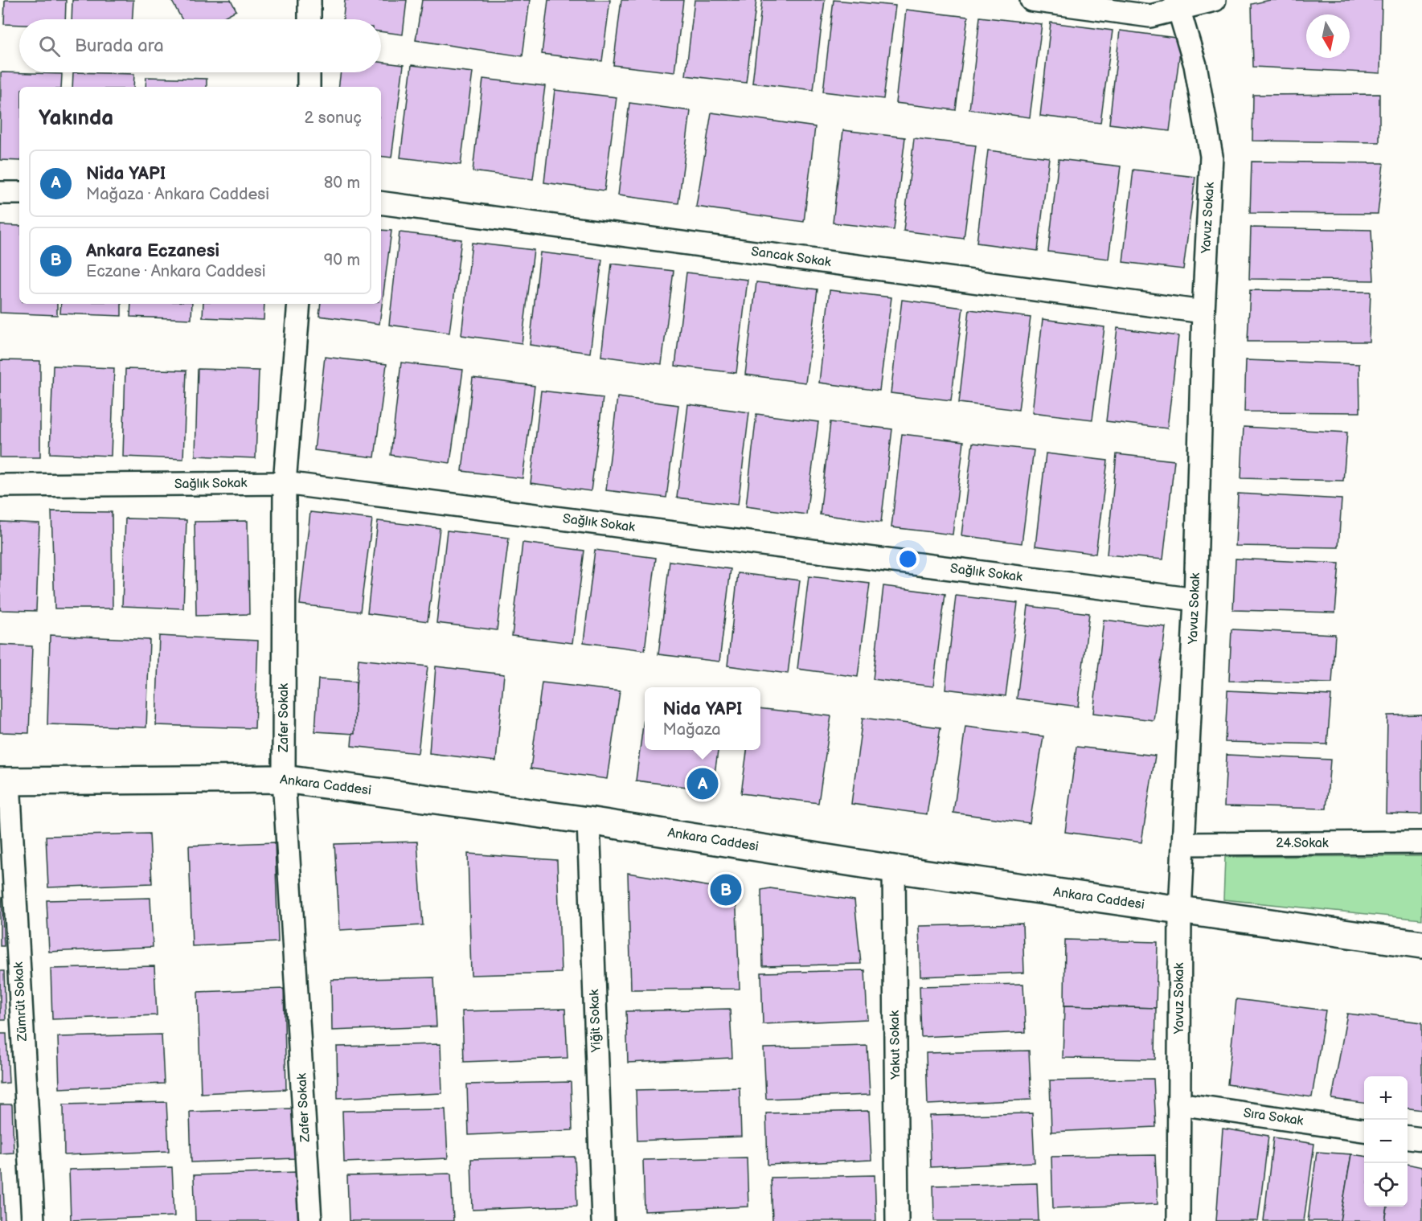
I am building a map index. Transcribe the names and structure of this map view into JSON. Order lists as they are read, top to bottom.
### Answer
{
  "streets": {
    "main road": ["Ankara Caddesi"],
    "street": [
      "Yavuz Sokak",
      "Sancak Sokak",
      "Sağlık Sokak",
      "Zafer Sokak",
      "24.Sokak",
      "Zümrüt Sokak",
      "Yiğit Sokak",
      "Yakut Sokak",
      "Sıra Sokak"
    ]
  },
  "crossings": [
    ["Yavuz Sokak", "Sancak Sokak"],
    ["Yavuz Sokak", "Sağlık Sokak"],
    ["Yavuz Sokak", "Ankara Caddesi"],
    ["Yavuz Sokak", "24.Sokak"],
    ["Yavuz Sokak", "Sıra Sokak"],
    ["Sağlık Sokak", "Zafer Sokak"],
    ["Zafer Sokak", "Ankara Caddesi"],
    ["Ankara Caddesi", "Zümrüt Sokak"],
    ["Ankara Caddesi", "Yiğit Sokak"],
    ["Ankara Caddesi", "Yakut Sokak"]
  ],
  "north": "bottom",
  "page": {
    "search": "Burada ara",
    "heading": ["Yakında", "2 sonuç"],
    "list": [
      {
        "mark": "A",
        "name": "Nida YAPI",
        "note": "Mağaza · Ankara Caddesi",
        "value": "80 m"
      },
      {
        "mark": "B",
        "name": "Ankara Eczanesi",
        "note": "Eczane · Ankara Caddesi",
        "value": "90 m"
      }
    ],
    "popup": ["Nida YAPI", "Mağaza"],
    "pins": ["A", "B"],
    "map_buttons": ["+", "−"]
  }
}
